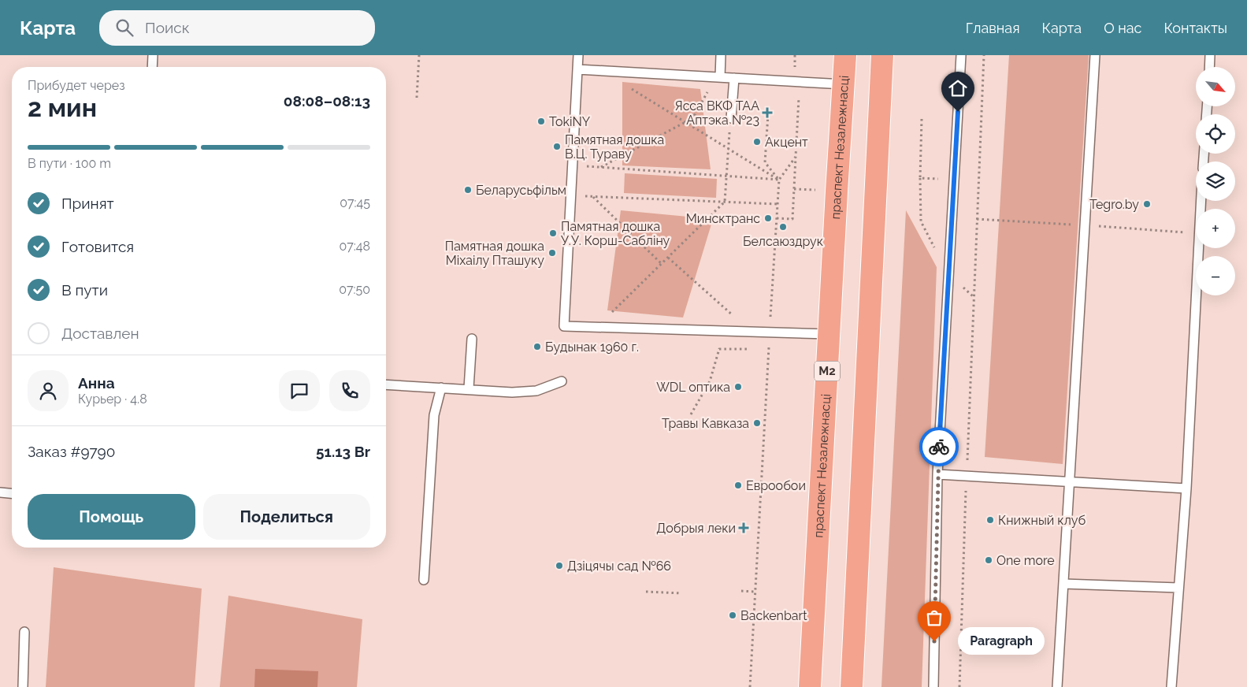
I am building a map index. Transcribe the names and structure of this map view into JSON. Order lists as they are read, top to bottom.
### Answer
{
  "streets": {
    "main road": ["праспект Незалежнасці", "М2"]
  },
  "places": {
    "health": ["Ясса ВКФ ТАА Аптэка №23", "Добрыя леки"],
    "other": [
      "TokiNY",
      "Акцент",
      "Памятная дошка В.Ц. Тураву",
      "Беларусьфільм",
      "Tegro.by",
      "Минсктранс",
      "Белсаюздрук",
      "Памятная дошка У.У. Корш-Сабліну",
      "Памятная дошка Міхаілу Пташуку",
      "Будынак 1960 г.",
      "WDL оптика",
      "Травы Кавказа",
      "Еврообои",
      "Книжный клуб",
      "One more",
      "Дзіцячы сад №66",
      "Backenbart",
      "Paragraph"
    ]
  },
  "north": "bottom right",
  "page": {
    "header": "Карта",
    "search": "Поиск",
    "nav": [
      "Главная",
      "Карта",
      "О нас",
      "Контакты"
    ],
    "map_buttons": ["+", "−"],
    "heading": ["2 мин", "Прибудет через", "08:08–08:13"],
    "panel": [
      "Анна",
      "Курьер · 4.8",
      "Заказ #9790",
      "51.13 Br"
    ],
    "bar": "В пути · 100 m",
    "list": [
      ["Принят", "07:45"],
      ["Готовится", "07:48"],
      ["В пути", "07:50"],
      "Доставлен"
    ],
    "buttons": ["Помощь", "Поделиться"],
    "bubble": "Paragraph"
  }
}
